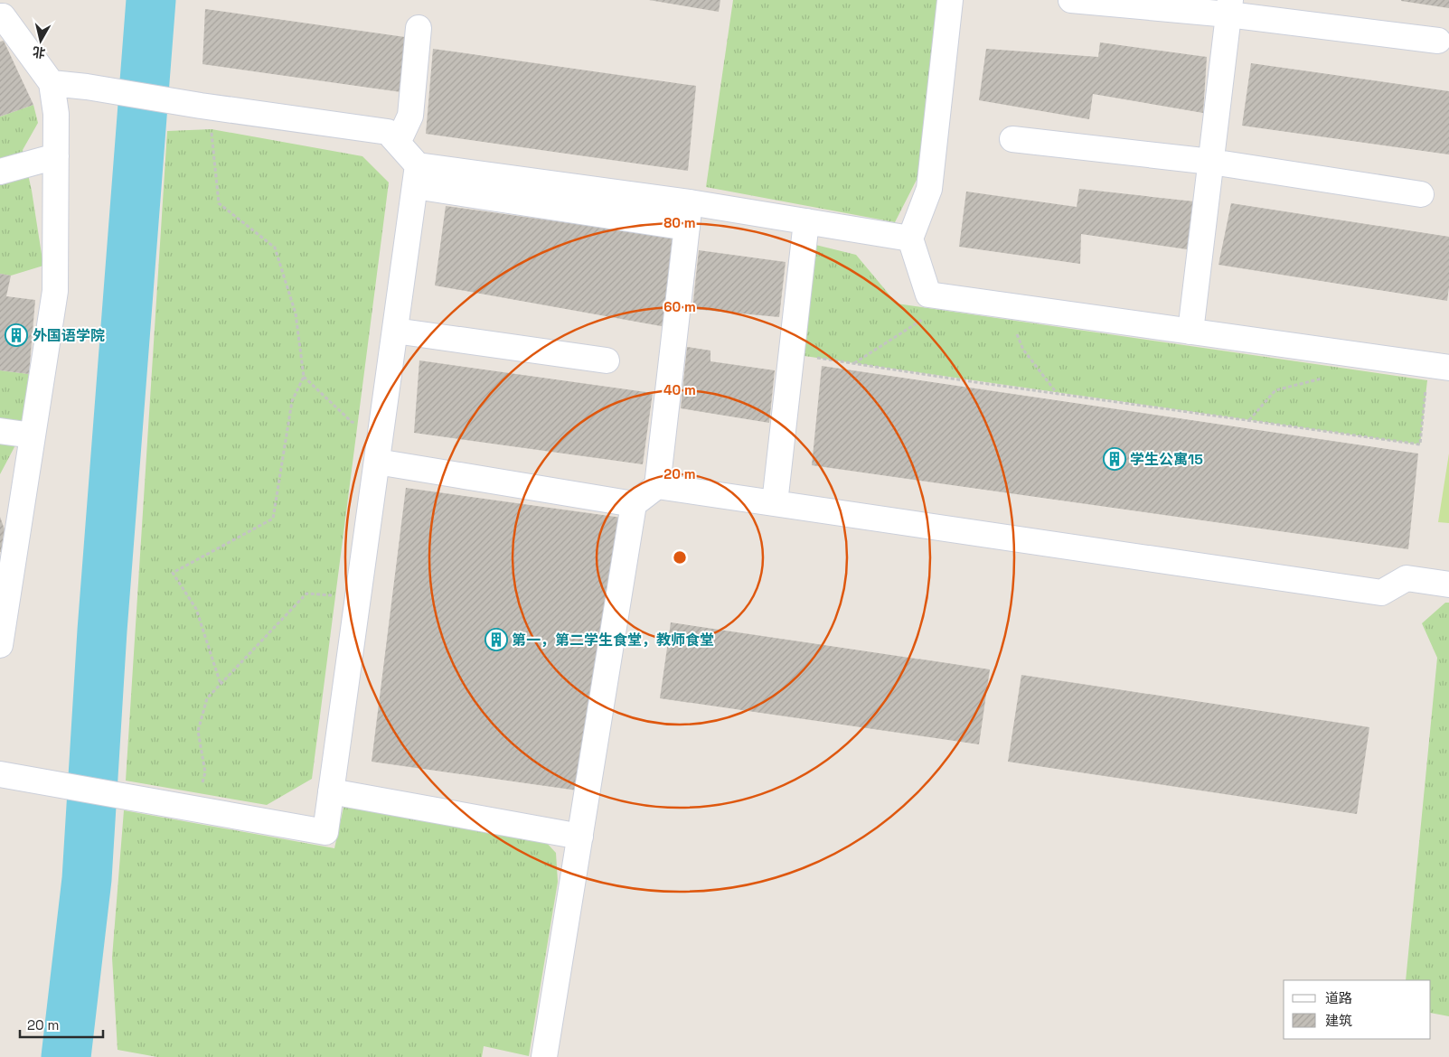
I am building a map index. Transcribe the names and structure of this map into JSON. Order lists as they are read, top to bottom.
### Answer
{
  "places": {
    "building": ["外国语学院", "学生公寓15", "第一，第二学生食堂，教师食堂"]
  },
  "legend": ["道路", "建筑"],
  "scale_bar": "20 m",
  "north": "bottom",
  "rings": [
    "80 m",
    "60 m",
    "40 m",
    "20 m"
  ]
}
